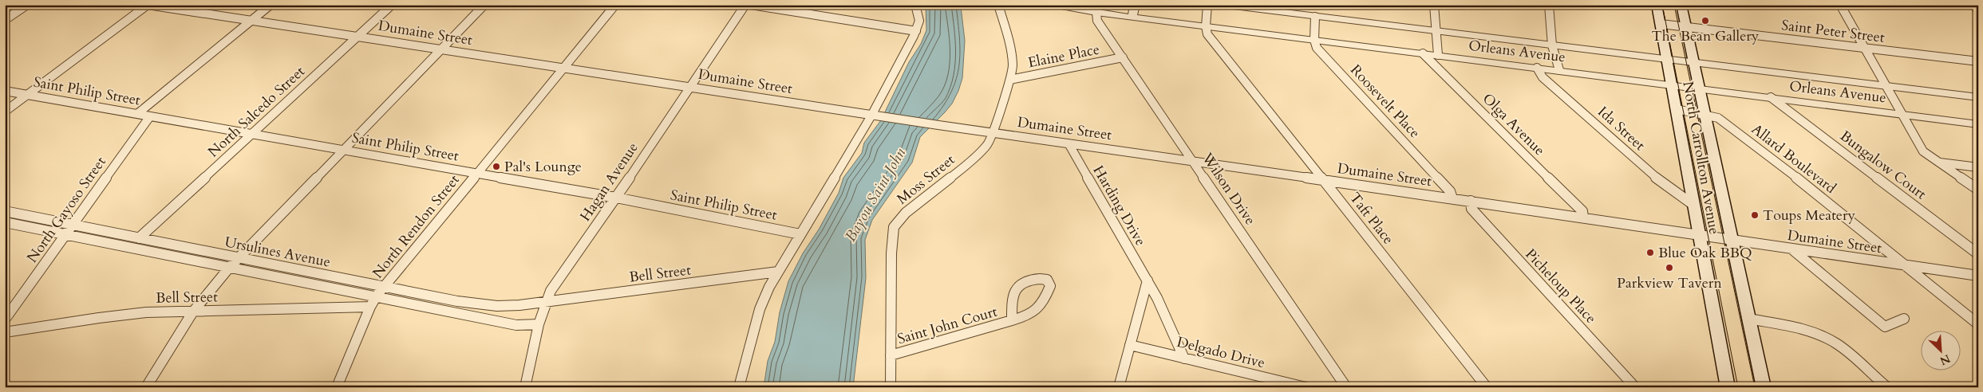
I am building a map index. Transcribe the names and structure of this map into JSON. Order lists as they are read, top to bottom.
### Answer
{
  "streets": {
    "main road": ["North Carrollton Avenue"],
    "street": [
      "Saint Peter Street",
      "Dumaine Street",
      "Orleans Avenue",
      "Elaine Place",
      "Saint Philip Street",
      "Roosevelt Place",
      "North Salcedo Street",
      "Olga Avenue",
      "Ida Street",
      "Allard Boulevard",
      "Bungalow Court",
      "Moss Street",
      "Hagan Avenue",
      "Wilson Drive",
      "Harding Drive",
      "North Gayoso Street",
      "Taft Place",
      "North Rendon Street",
      "Ursulines Avenue",
      "Bell Street",
      "Picheloup Place",
      "Saint John Court",
      "Delgado Drive"
    ]
  },
  "crossings": [
    ["Saint Peter Street", "North Carrollton Avenue"],
    ["Dumaine Street", "Roosevelt Place"],
    ["Dumaine Street", "North Salcedo Street"],
    ["Dumaine Street", "Olga Avenue"],
    ["Dumaine Street", "North Carrollton Avenue"],
    ["Dumaine Street", "Allard Boulevard"],
    ["Dumaine Street", "Moss Street"],
    ["Dumaine Street", "Hagan Avenue"],
    ["Dumaine Street", "Wilson Drive"],
    ["Dumaine Street", "Harding Drive"],
    ["Dumaine Street", "Taft Place"],
    ["Dumaine Street", "North Rendon Street"],
    ["Dumaine Street", "Picheloup Place"],
    ["Orleans Avenue", "Roosevelt Place"],
    ["Orleans Avenue", "Olga Avenue"],
    ["Orleans Avenue", "Ida Street"],
    ["Orleans Avenue", "North Carrollton Avenue"],
    ["Orleans Avenue", "Bungalow Court"],
    ["Orleans Avenue", "Wilson Drive"],
    ["Orleans Avenue", "Taft Place"],
    ["Elaine Place", "Moss Street"],
    ["Elaine Place", "Wilson Drive"],
    ["Saint Philip Street", "North Salcedo Street"],
    ["Saint Philip Street", "Hagan Avenue"],
    ["Saint Philip Street", "North Gayoso Street"],
    ["Saint Philip Street", "North Rendon Street"],
    ["North Salcedo Street", "Ursulines Avenue"],
    ["Ida Street", "North Carrollton Avenue"],
    ["North Carrollton Avenue", "Allard Boulevard"],
    ["Moss Street", "Saint John Court"],
    ["Hagan Avenue", "Ursulines Avenue"],
    ["Hagan Avenue", "Bell Street"],
    ["Harding Drive", "Delgado Drive"],
    ["North Gayoso Street", "Ursulines Avenue"],
    ["North Rendon Street", "Ursulines Avenue"],
    ["North Rendon Street", "Bell Street"],
    ["Ursulines Avenue", "Bell Street"]
  ],
  "water": ["Bayou Saint John"],
  "places": [
    "The Bean Gallery",
    "Pal's Lounge",
    "Toups Meatery",
    "Blue Oak BBQ",
    "Parkview Tavern"
  ],
  "north": "bottom right"
}
